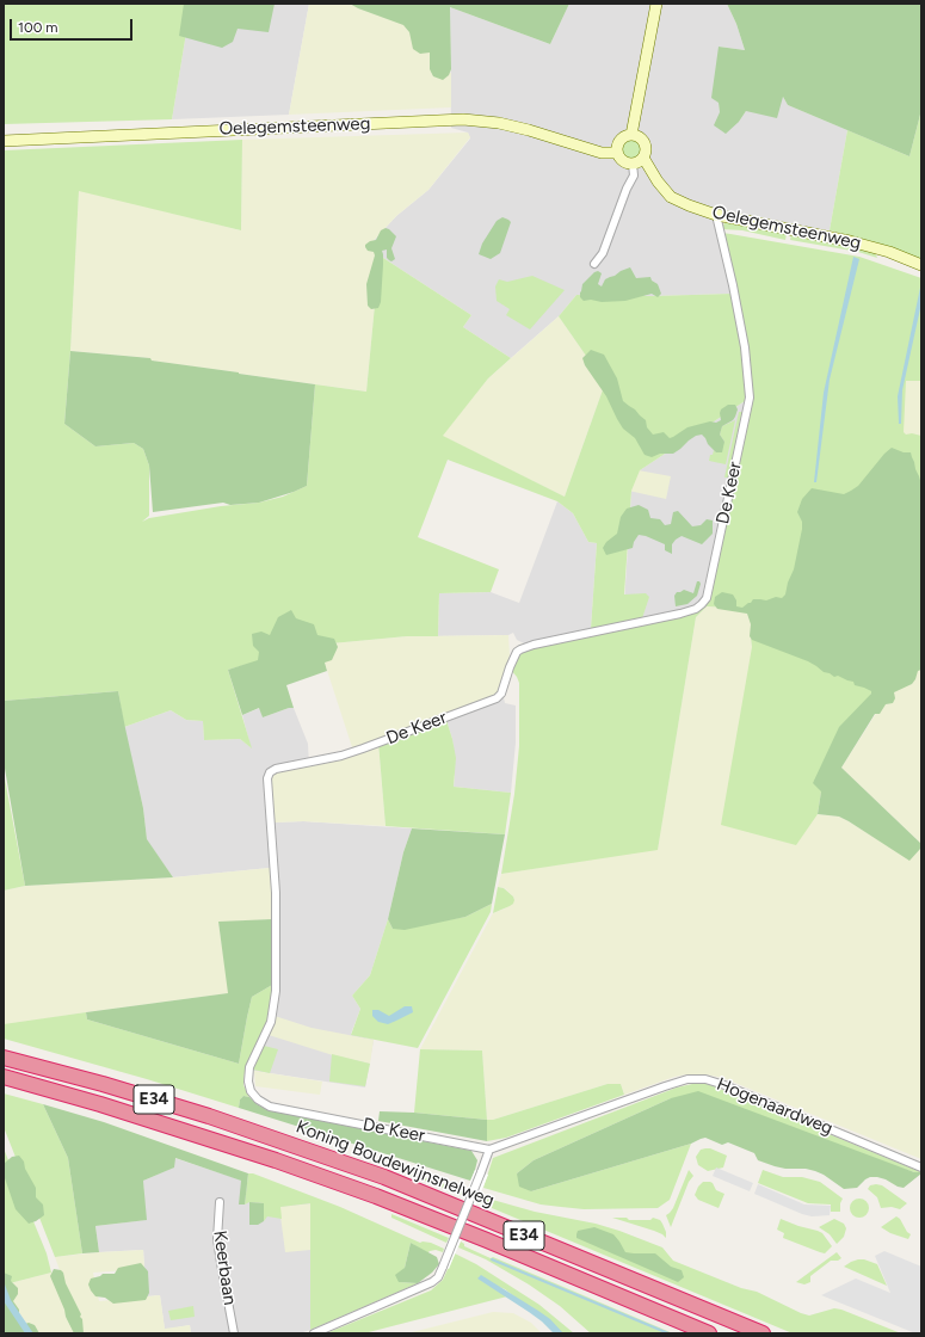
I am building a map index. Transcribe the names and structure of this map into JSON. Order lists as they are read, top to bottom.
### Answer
{
  "streets": {
    "highway": ["E34", "Koning Boudewijnsnelweg"],
    "street": [
      "Oelegemsteenweg",
      "De Keer",
      "Hogenaardweg",
      "Keerbaan"
    ]
  },
  "crossings": [
    ["Oelegemsteenweg", "De Keer"],
    ["De Keer", "Hogenaardweg"]
  ],
  "scale_bar": "100 m"
}
